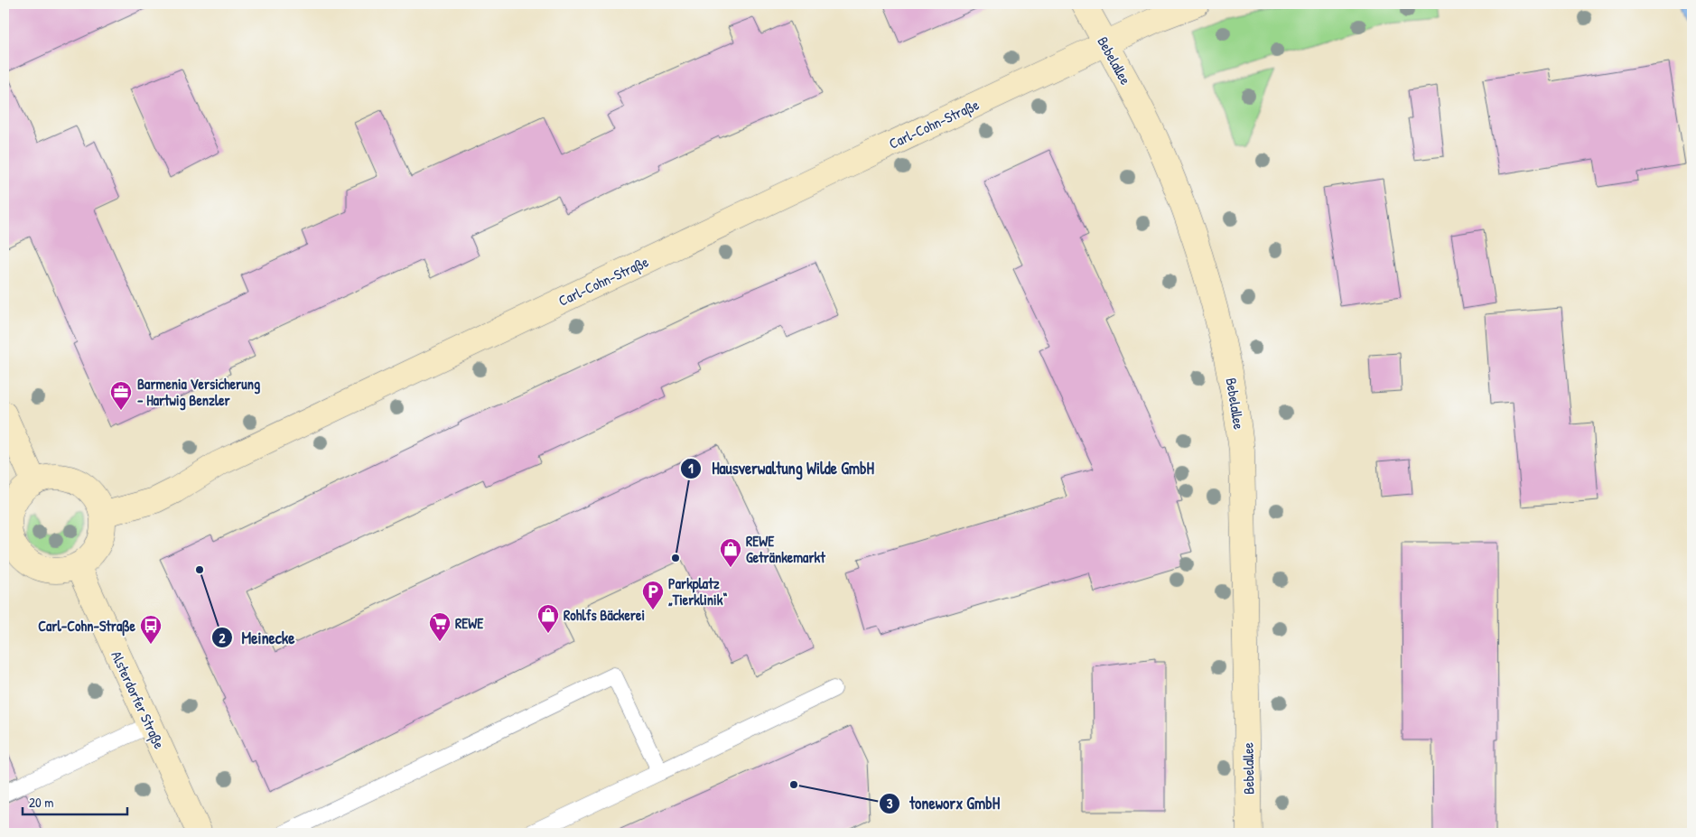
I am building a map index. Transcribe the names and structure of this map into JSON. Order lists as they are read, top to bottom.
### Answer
{
  "streets": {
    "street": ["Bebelallee", "Carl-Cohn-Straße", "Alsterdorfer Straße"]
  },
  "crossings": [
    ["Bebelallee", "Carl-Cohn-Straße"],
    ["Carl-Cohn-Straße", "Alsterdorfer Straße"]
  ],
  "places": {
    "office": ["Barmenia Versicherung - Hartwig Benzler"],
    "other": ["Hausverwaltung Wilde GmbH", "Meinecke", "toneworx GmbH"],
    "shop": ["REWE Getränkemarkt", "Rohlfs Bäckerei"],
    "parking": ["Parkplatz „Tierklinik“"],
    "supermarket": ["REWE"],
    "bus stop": ["Carl-Cohn-Straße"]
  },
  "scale_bar": "20 m"
}
